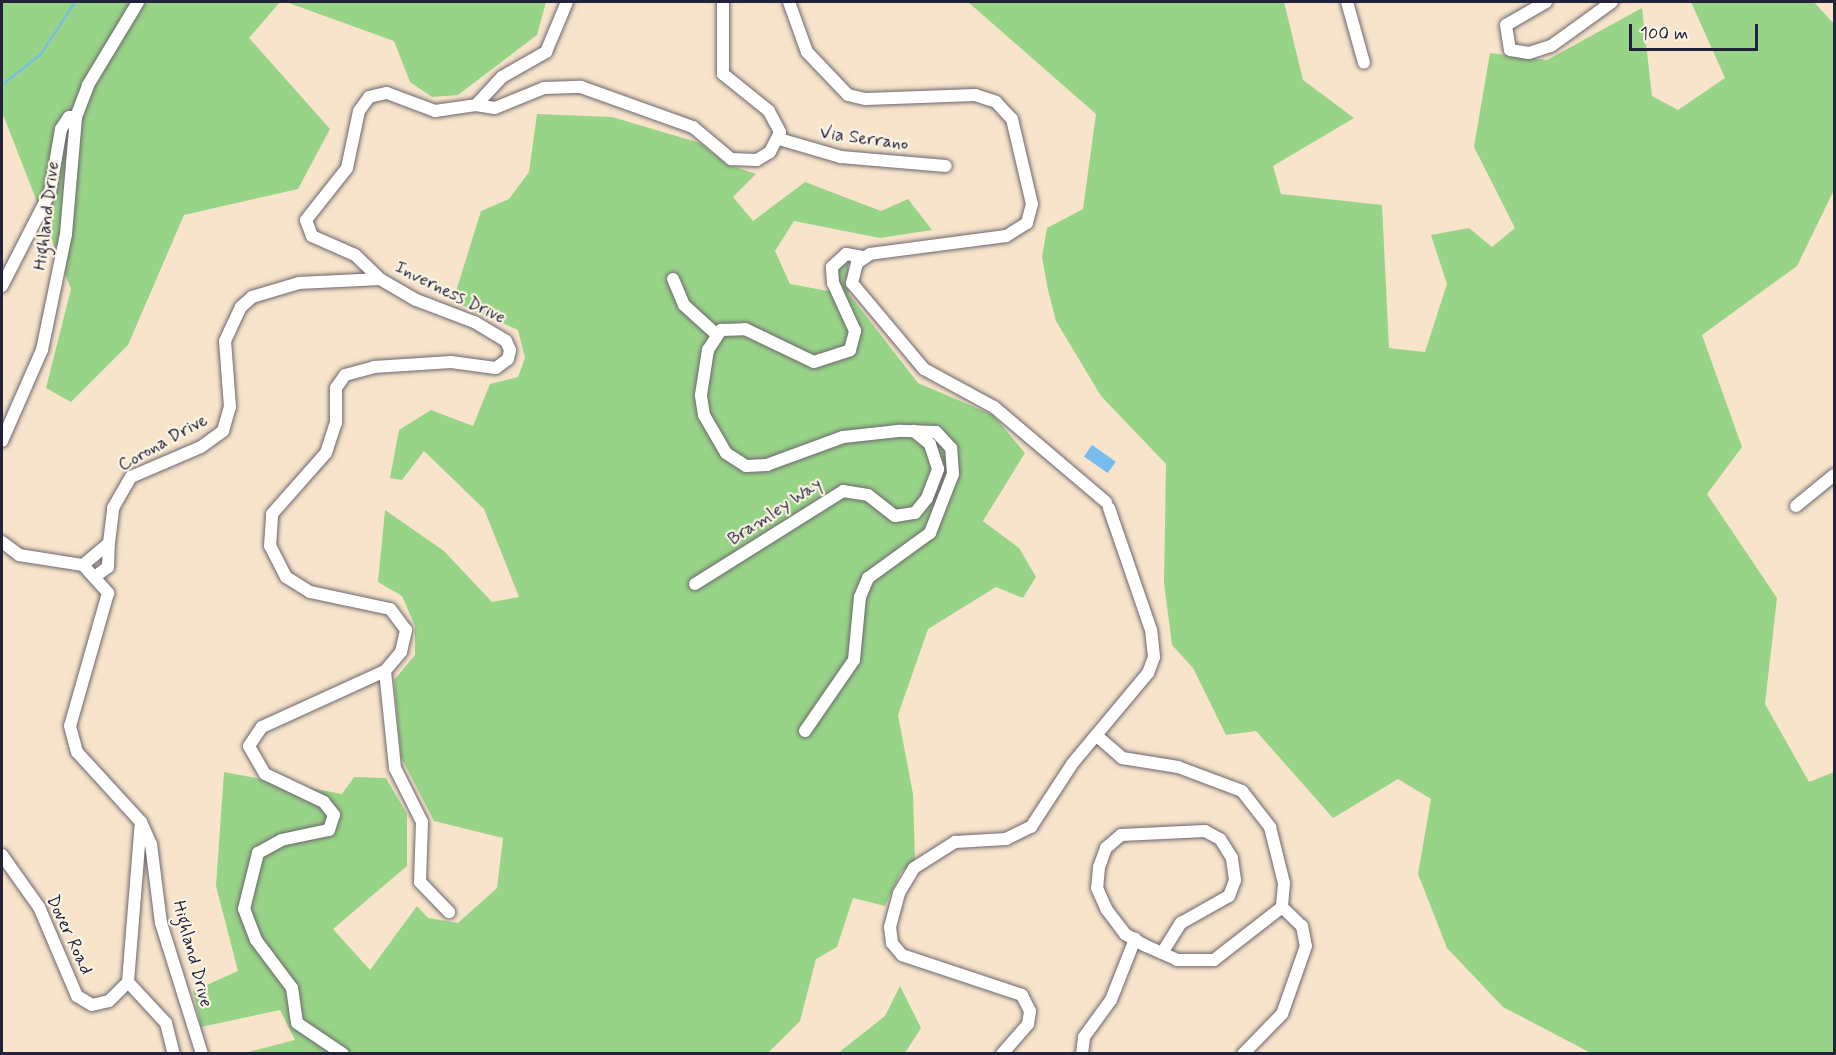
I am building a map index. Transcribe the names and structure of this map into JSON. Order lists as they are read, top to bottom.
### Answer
{
  "streets": {
    "street": [
      "Via Serrano",
      "Highland Drive",
      "Inverness Drive",
      "Corona Drive",
      "Bramley Way",
      "Dover Road"
    ]
  },
  "crossings": [
    ["Highland Drive", "Corona Drive"],
    ["Inverness Drive", "Corona Drive"]
  ],
  "scale_bar": "100 m"
}
